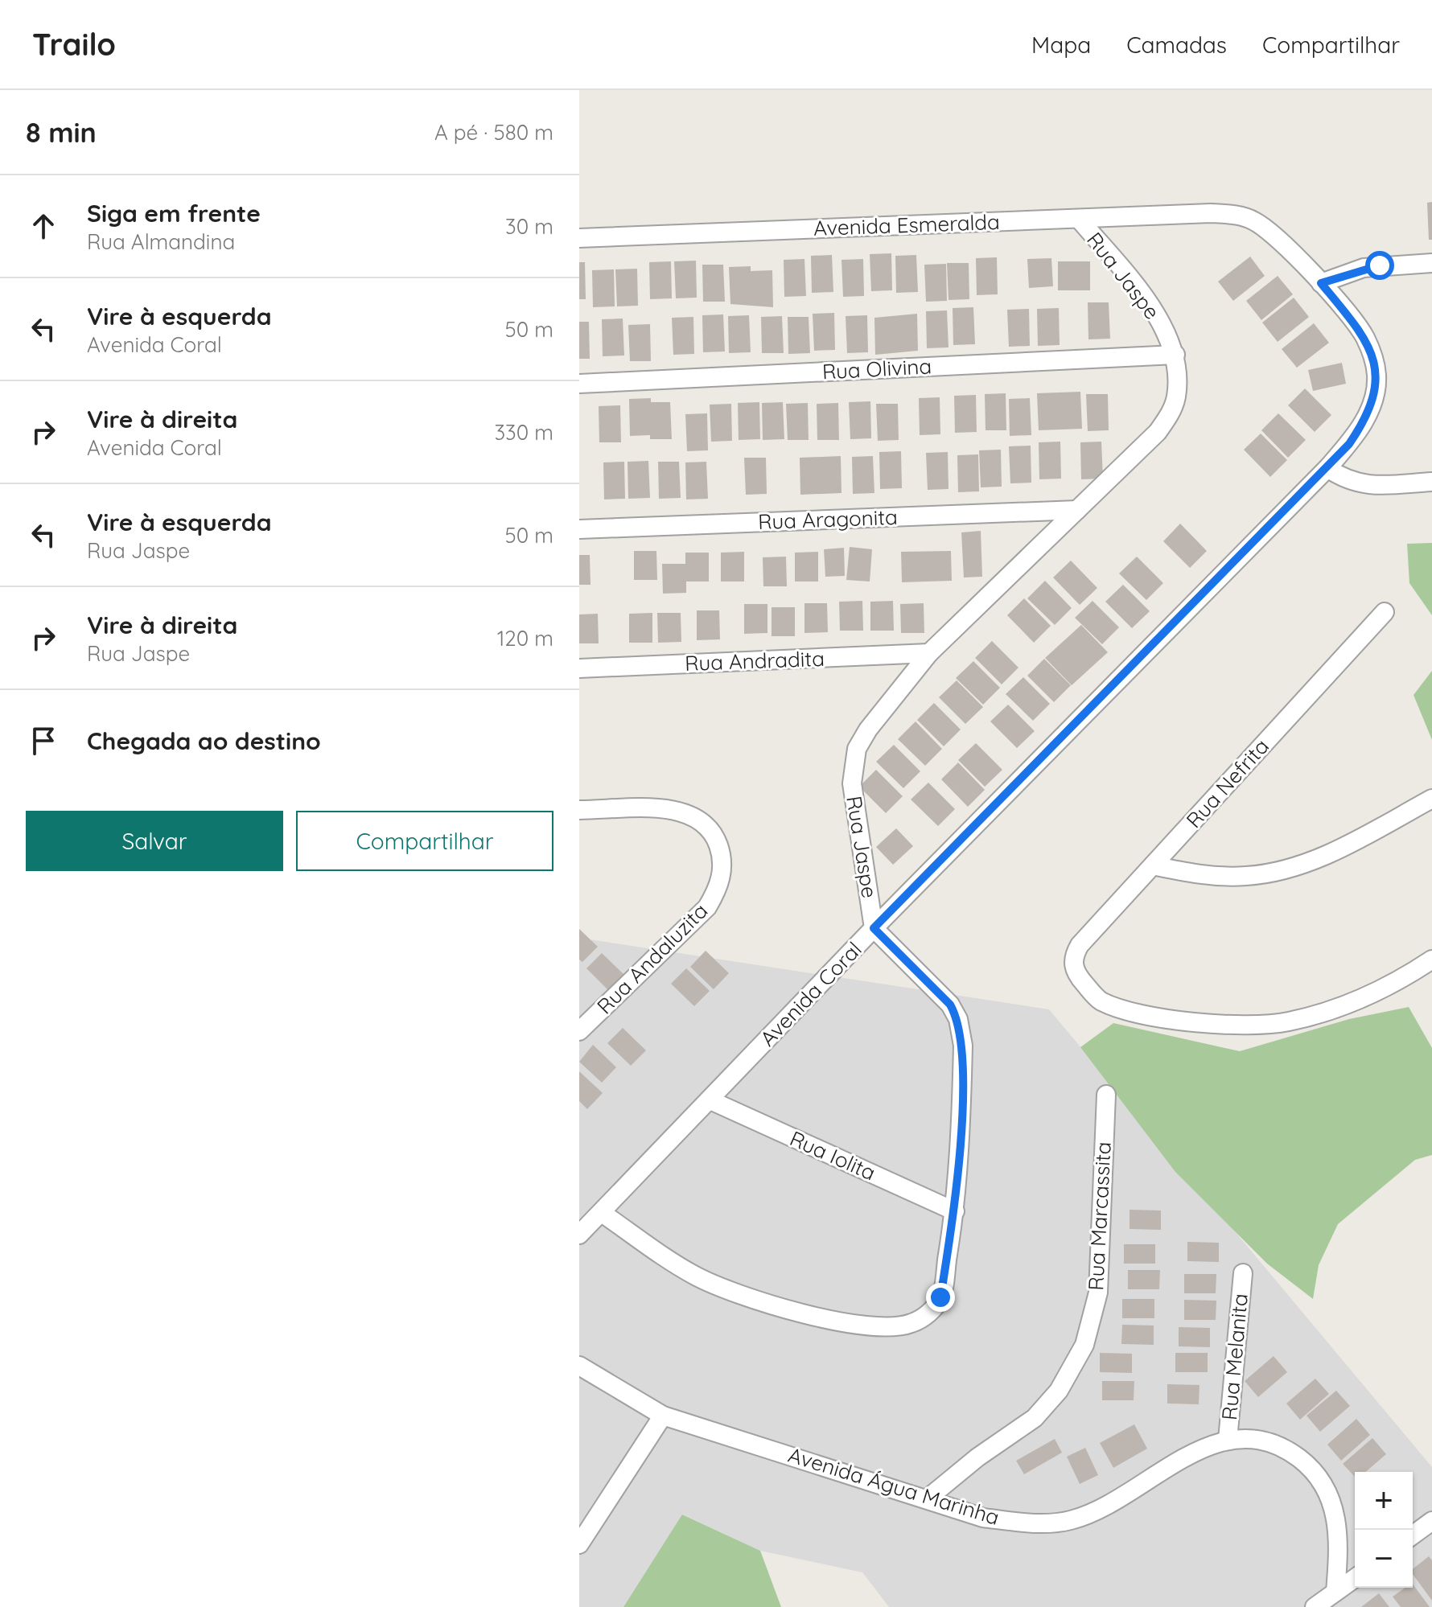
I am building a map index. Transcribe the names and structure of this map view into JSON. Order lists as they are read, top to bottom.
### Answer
{
  "streets": {
    "street": [
      "Avenida Esmeralda",
      "Rua Jaspe",
      "Rua Olivina",
      "Rua Aragonita",
      "Rua Andradita",
      "Rua Nefrita",
      "Rua Andaluzita",
      "Avenida Coral",
      "Rua Iolita",
      "Rua Marcassita",
      "Rua Melanita",
      "Avenida Água Marinha"
    ]
  },
  "crossings": [
    ["Avenida Esmeralda", "Rua Jaspe"],
    ["Avenida Esmeralda", "Avenida Coral"],
    ["Rua Jaspe", "Rua Olivina"],
    ["Rua Jaspe", "Rua Aragonita"],
    ["Rua Jaspe", "Rua Andradita"],
    ["Rua Jaspe", "Avenida Coral"],
    ["Rua Jaspe", "Rua Iolita"],
    ["Avenida Coral", "Rua Iolita"],
    ["Rua Marcassita", "Avenida Água Marinha"],
    ["Rua Melanita", "Avenida Água Marinha"]
  ],
  "page": {
    "header": "Trailo",
    "nav": ["Mapa", "Camadas", "Compartilhar"],
    "heading": ["8 min", "A pé · 580 m"],
    "list": [
      ["Siga em frente", "Rua Almandina", "30 m"],
      ["Vire à esquerda", "Avenida Coral", "50 m"],
      ["Vire à direita", "Avenida Coral", "330 m"],
      ["Vire à esquerda", "Rua Jaspe", "50 m"],
      ["Vire à direita", "Rua Jaspe", "120 m"],
      "Chegada ao destino"
    ],
    "buttons": ["Salvar", "Compartilhar"],
    "map_buttons": ["+", "−"]
  }
}
